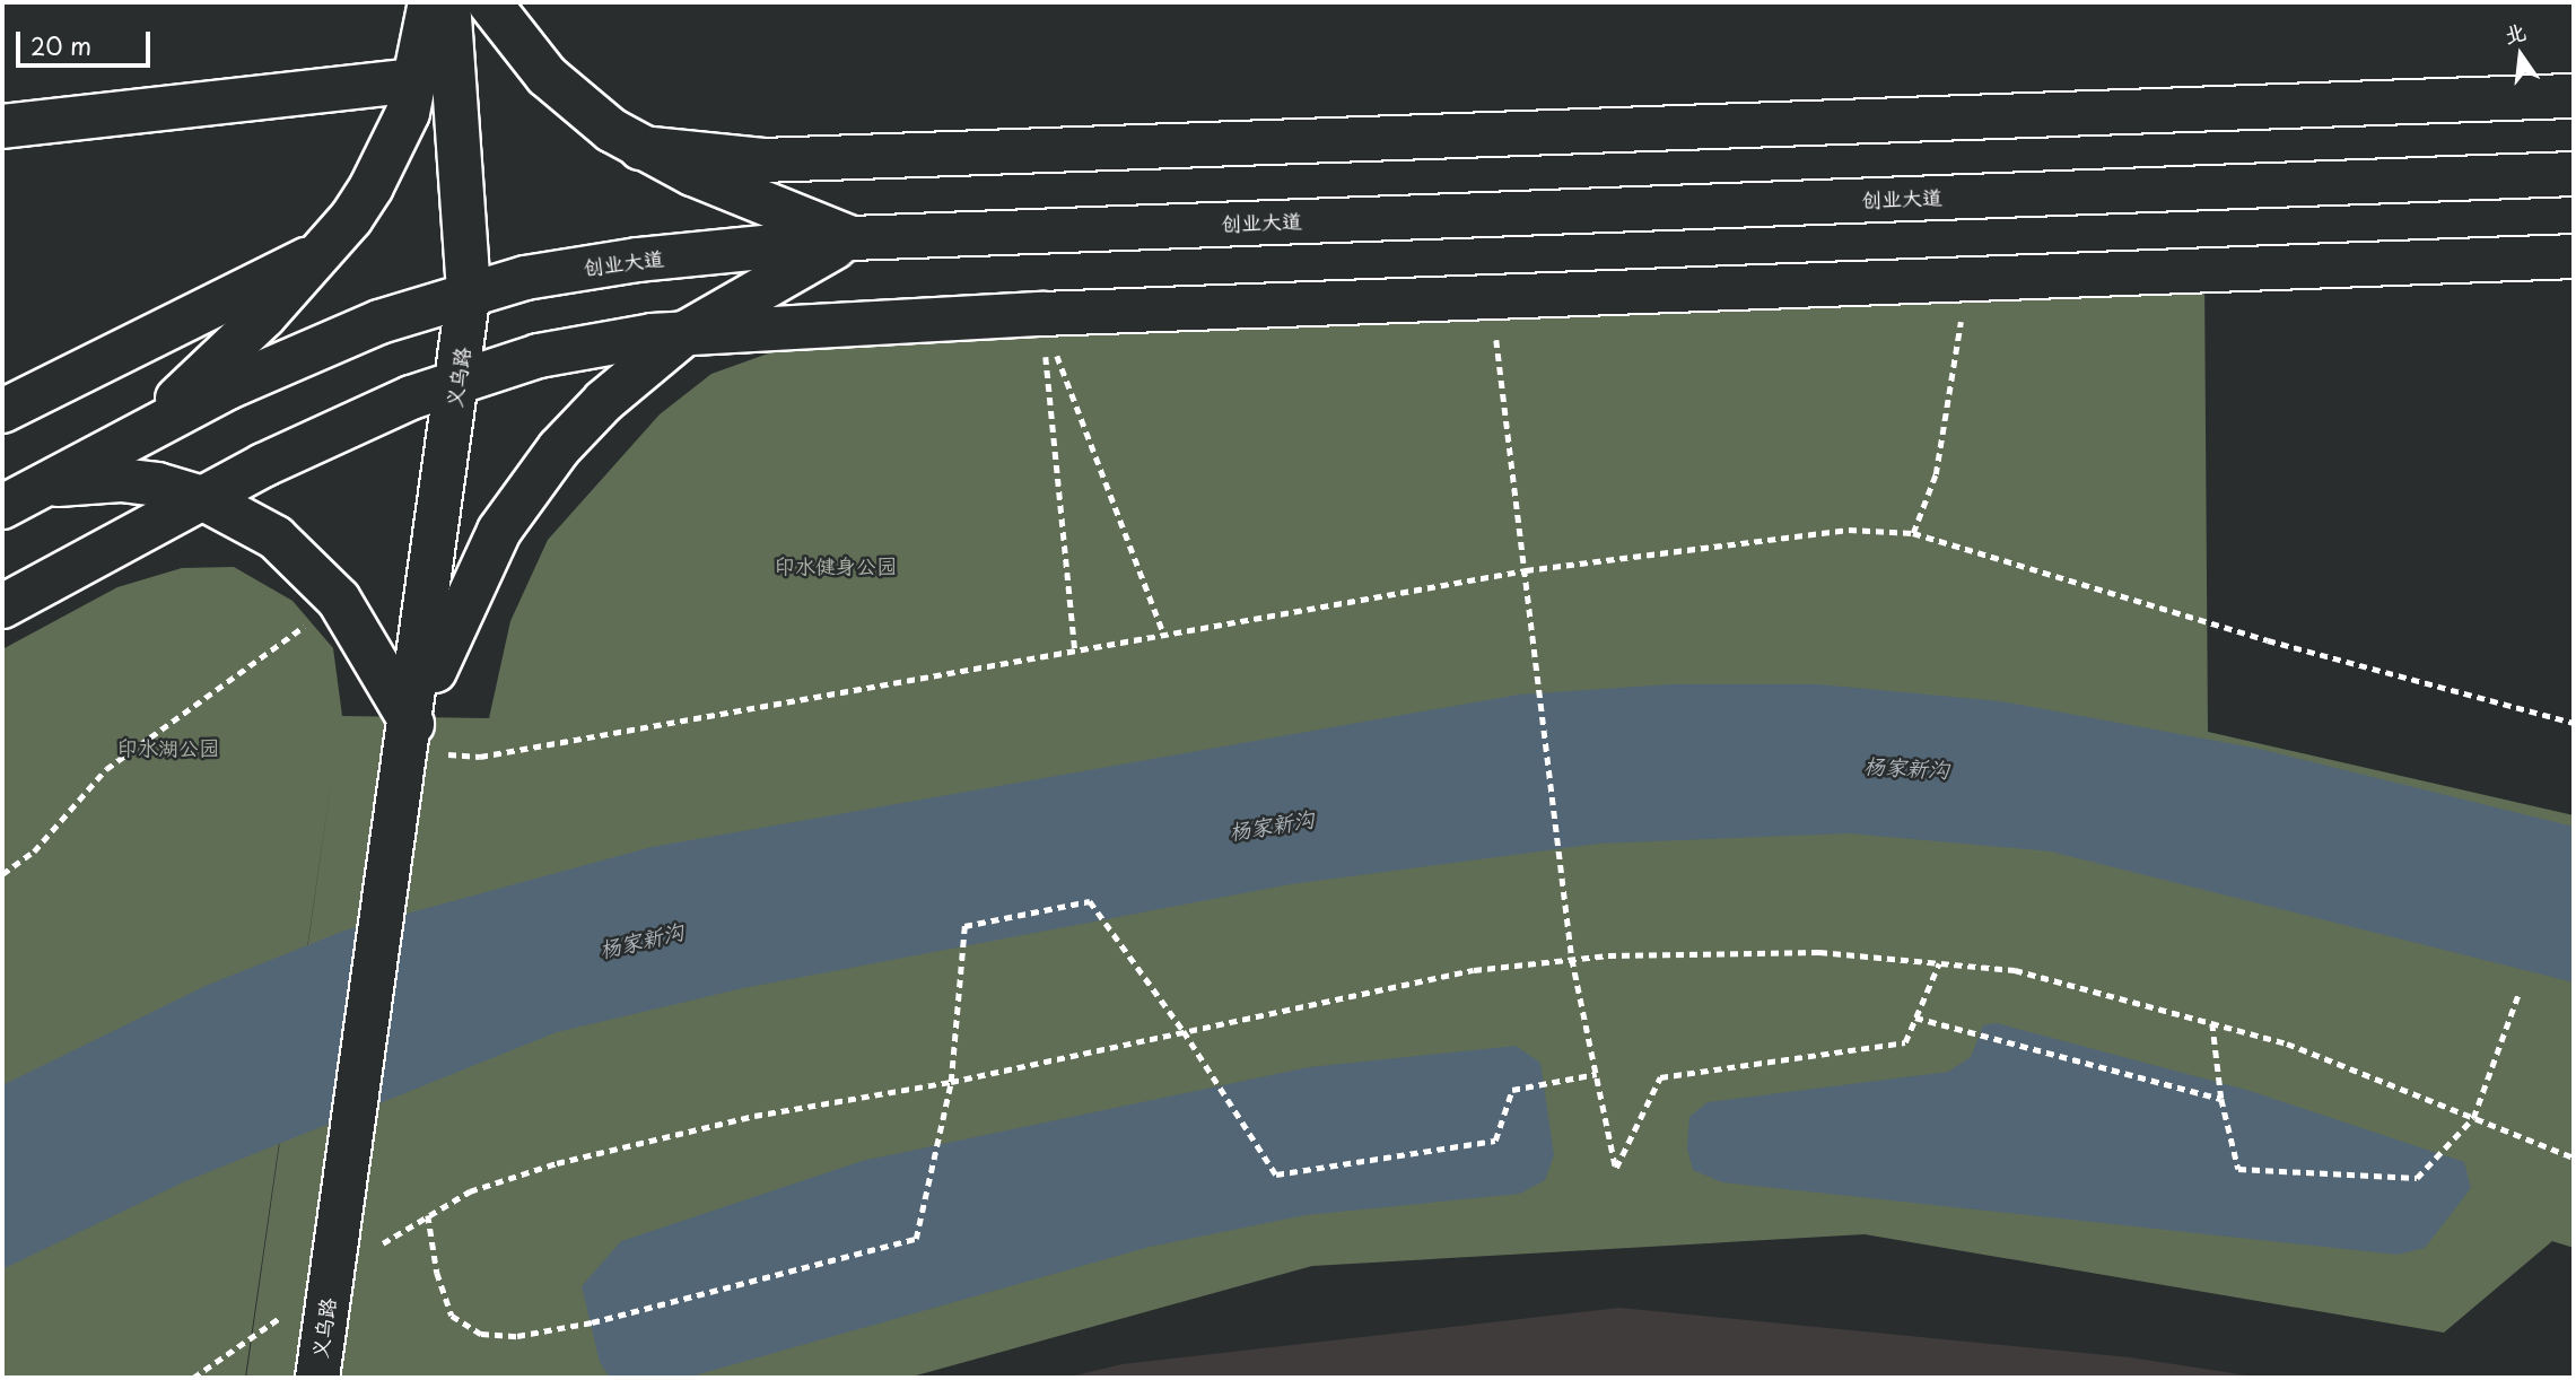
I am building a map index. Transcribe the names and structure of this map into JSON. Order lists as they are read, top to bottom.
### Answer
{
  "streets": {
    "main road": ["创业大道", "义乌路"]
  },
  "crossings": [
    ["创业大道", "义乌路"]
  ],
  "water": ["杨家新沟"],
  "parks": ["印水健身公园", "印水湖公园"],
  "scale_bar": "20 m",
  "north": "top"
}
